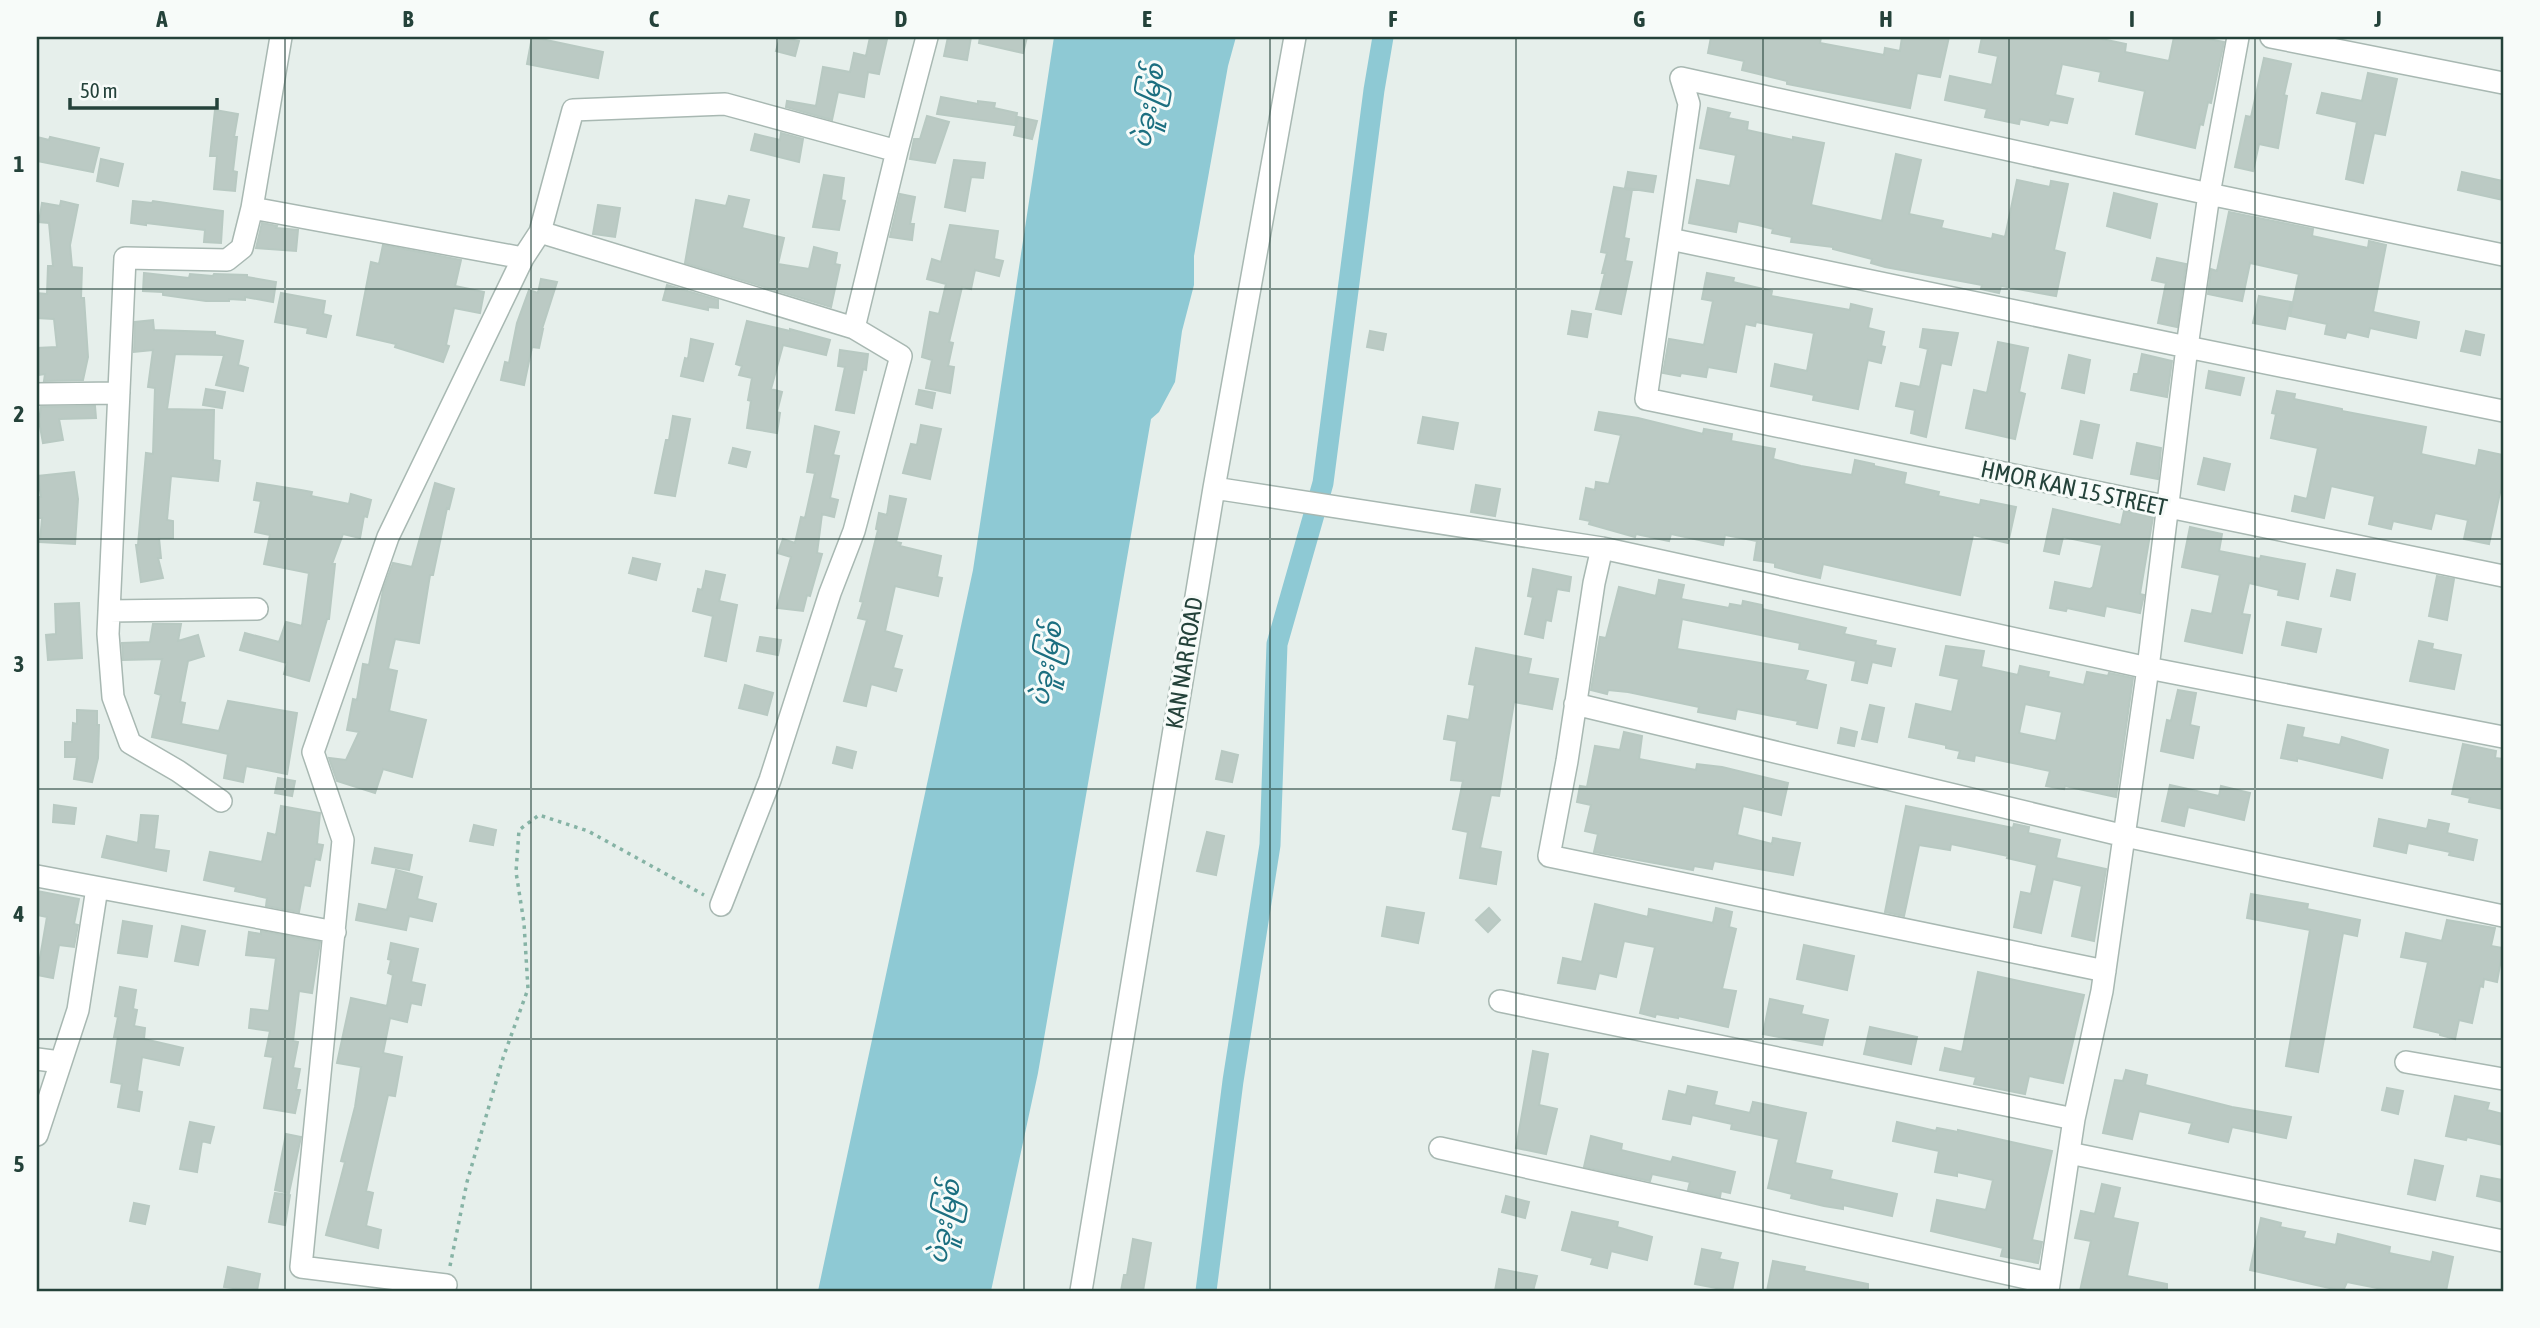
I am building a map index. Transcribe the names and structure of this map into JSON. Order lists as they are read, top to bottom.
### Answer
{
  "streets": {
    "street": ["HMOR KAN 15 STREET", "KAN NAR ROAD"]
  },
  "water": ["ပဲခူးမြစ်"],
  "scale_bar": "50 m",
  "grid": {
    "columns": [
      "A",
      "B",
      "C",
      "D",
      "E",
      "F",
      "G",
      "H",
      "I",
      "J"
    ],
    "rows": [
      "1",
      "2",
      "3",
      "4",
      "5"
    ]
  }
}
